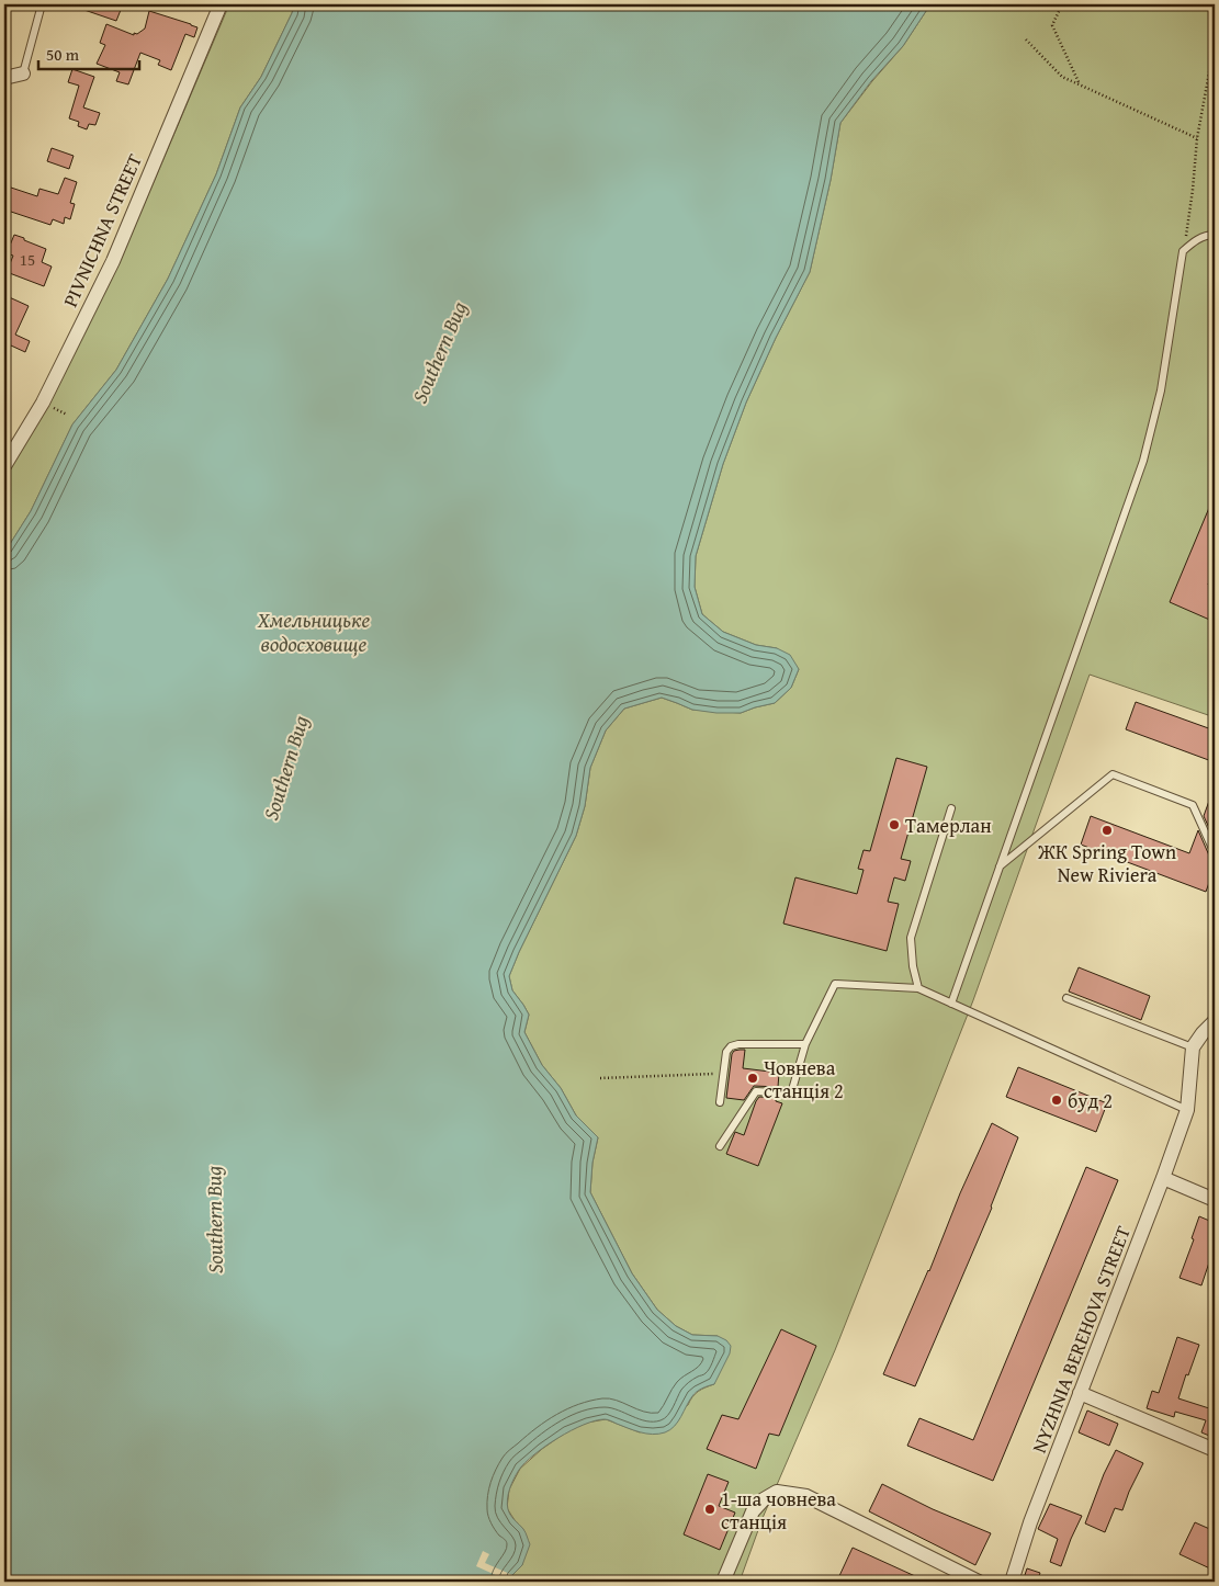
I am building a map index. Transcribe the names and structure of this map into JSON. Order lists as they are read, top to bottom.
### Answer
{
  "streets": {
    "street": ["PIVNICHNA STREET", "NYZHNIA BEREHOVA STREET"]
  },
  "water": ["Southern Bug", "Хмельницьке водосховище"],
  "places": [
    "Тамерлан",
    "ЖК Spring Town New Riviera",
    "Човнева станція 2",
    "буд 2",
    "1-ша човнева станція"
  ],
  "house_numbers": ["15"],
  "scale_bar": "50 m"
}
